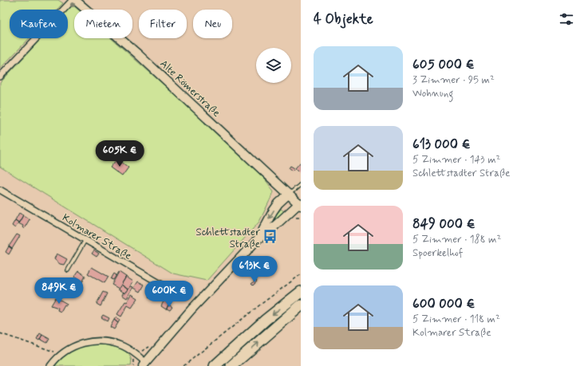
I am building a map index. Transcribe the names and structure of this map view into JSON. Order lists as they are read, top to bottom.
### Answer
{
  "streets": {
    "street": ["Alte Römerstraße", "Kolmarer Straße"]
  },
  "places": {
    "bus stop": ["Schlettstadter Straße"]
  },
  "page": {
    "heading": "4 Objekte",
    "chip": [
      "Kaufen",
      "Mieten",
      "Filter",
      "Neu"
    ],
    "list": [
      {
        "name": "605 000 €",
        "note": "3 Zimmer · 95 m² · Wohnung"
      },
      {
        "name": "613 000 €",
        "note": "5 Zimmer · 143 m² · Schlettstadter Straße"
      },
      {
        "name": "849 000 €",
        "note": "5 Zimmer · 188 m² · Spoerkelhof"
      },
      {
        "name": "600 000 €",
        "note": "5 Zimmer · 118 m² · Kolmarer Straße"
      }
    ],
    "price": [
      "605K €",
      "613K €",
      "849K €",
      "600K €"
    ]
  }
}
